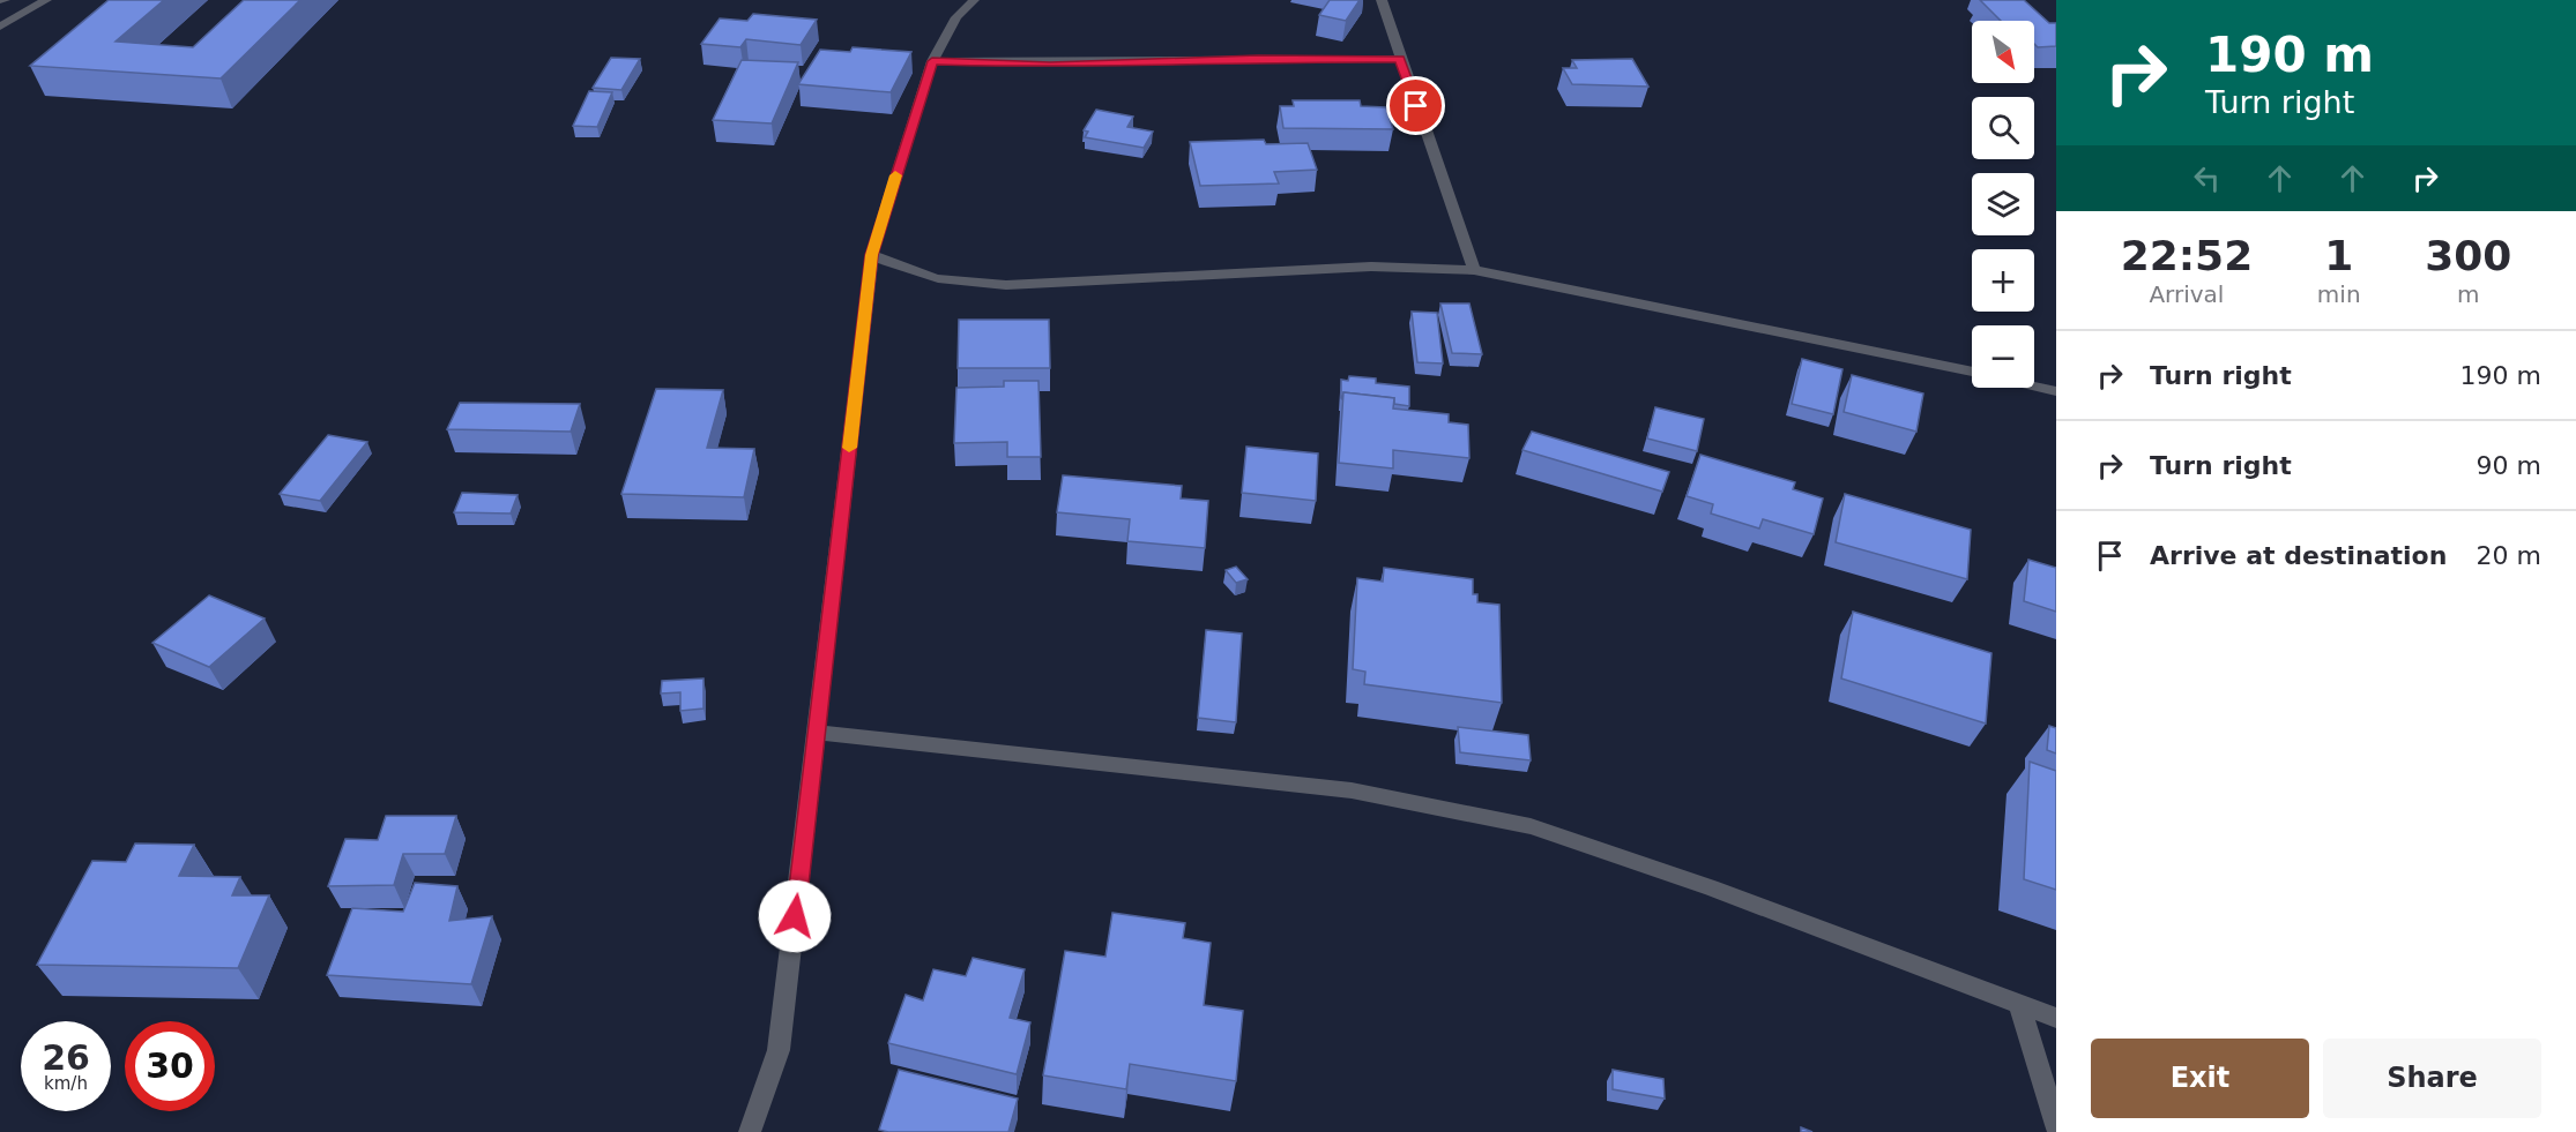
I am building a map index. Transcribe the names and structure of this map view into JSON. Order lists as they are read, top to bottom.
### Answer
{
  "north": "bottom right",
  "page": {
    "turn": ["190 m", "Turn right"],
    "map_buttons": ["+", "−"],
    "eta": [
      "22:52",
      "Arrival",
      "1",
      "min",
      "300",
      "m"
    ],
    "list": [
      {
        "name": "Turn right",
        "value": "190 m"
      },
      {
        "name": "Turn right",
        "value": "90 m"
      },
      {
        "name": "Arrive at destination",
        "value": "20 m"
      }
    ],
    "speed": "26 km/h",
    "limit": "30",
    "buttons": ["Exit", "Share"]
  }
}
